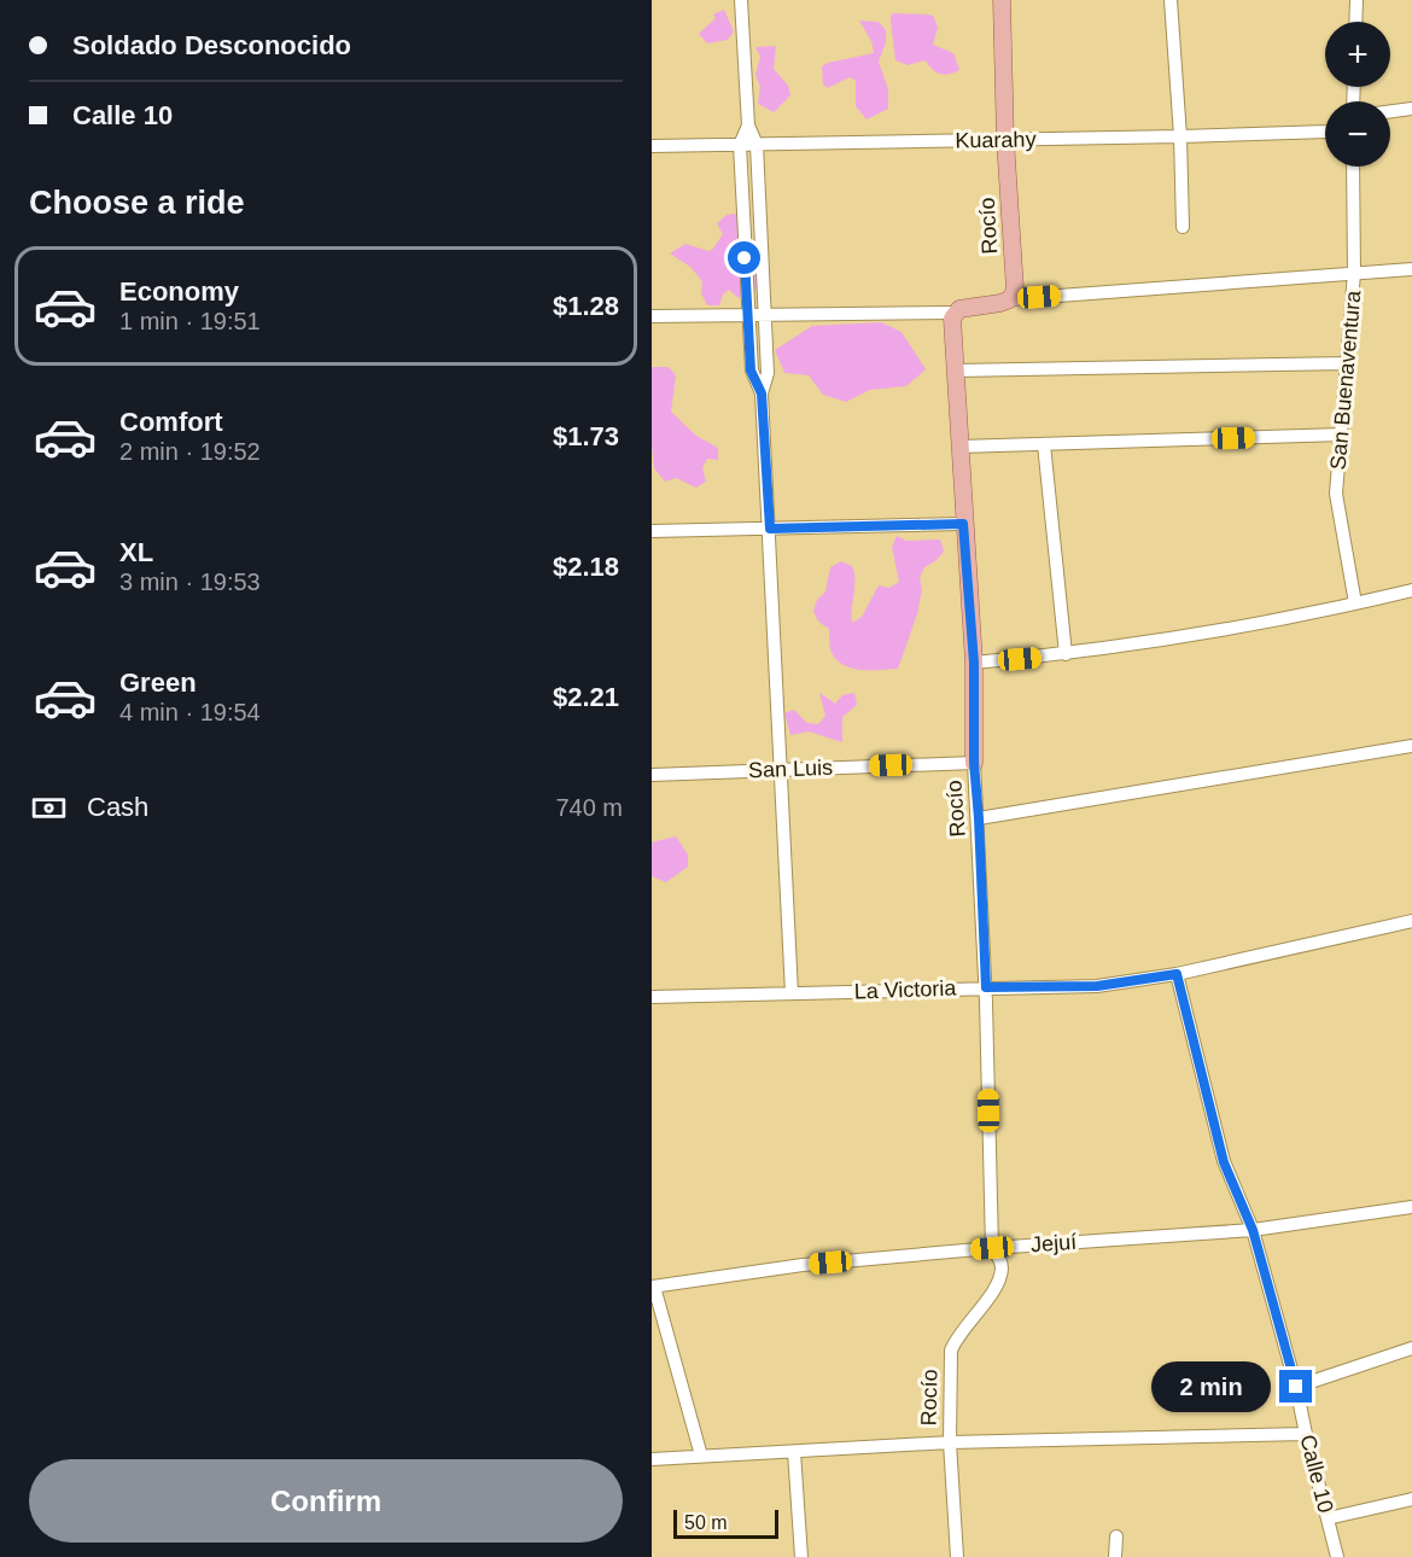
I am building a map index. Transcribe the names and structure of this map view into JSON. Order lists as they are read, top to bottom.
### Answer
{
  "streets": {
    "main road": ["Rocío"],
    "street": [
      "Kuarahy",
      "San Buenaventura",
      "San Luis",
      "La Victoria",
      "Jejuí",
      "Calle 10"
    ]
  },
  "crossings": [
    ["Kuarahy", "Rocío"],
    ["Rocío", "San Luis"],
    ["Rocío", "La Victoria"],
    ["Rocío", "Jejuí"],
    ["La Victoria", "Calle 10"],
    ["Jejuí", "Calle 10"]
  ],
  "scale_bar": "50 m",
  "page": {
    "banner": ["Soldado Desconocido", "Calle 10"],
    "map_buttons": ["+", "−"],
    "heading": "Choose a ride",
    "list": [
      {
        "name": "Economy",
        "note": "1 min · 19:51",
        "value": "$1.28"
      },
      {
        "name": "Comfort",
        "note": "2 min · 19:52",
        "value": "$1.73"
      },
      {
        "name": "XL",
        "note": "3 min · 19:53",
        "value": "$2.18"
      },
      {
        "name": "Green",
        "note": "4 min · 19:54",
        "value": "$2.21"
      }
    ],
    "pay": ["Cash", "740 m"],
    "bubble": "2 min",
    "buttons": "Confirm",
    "scale": "50 m"
  }
}
